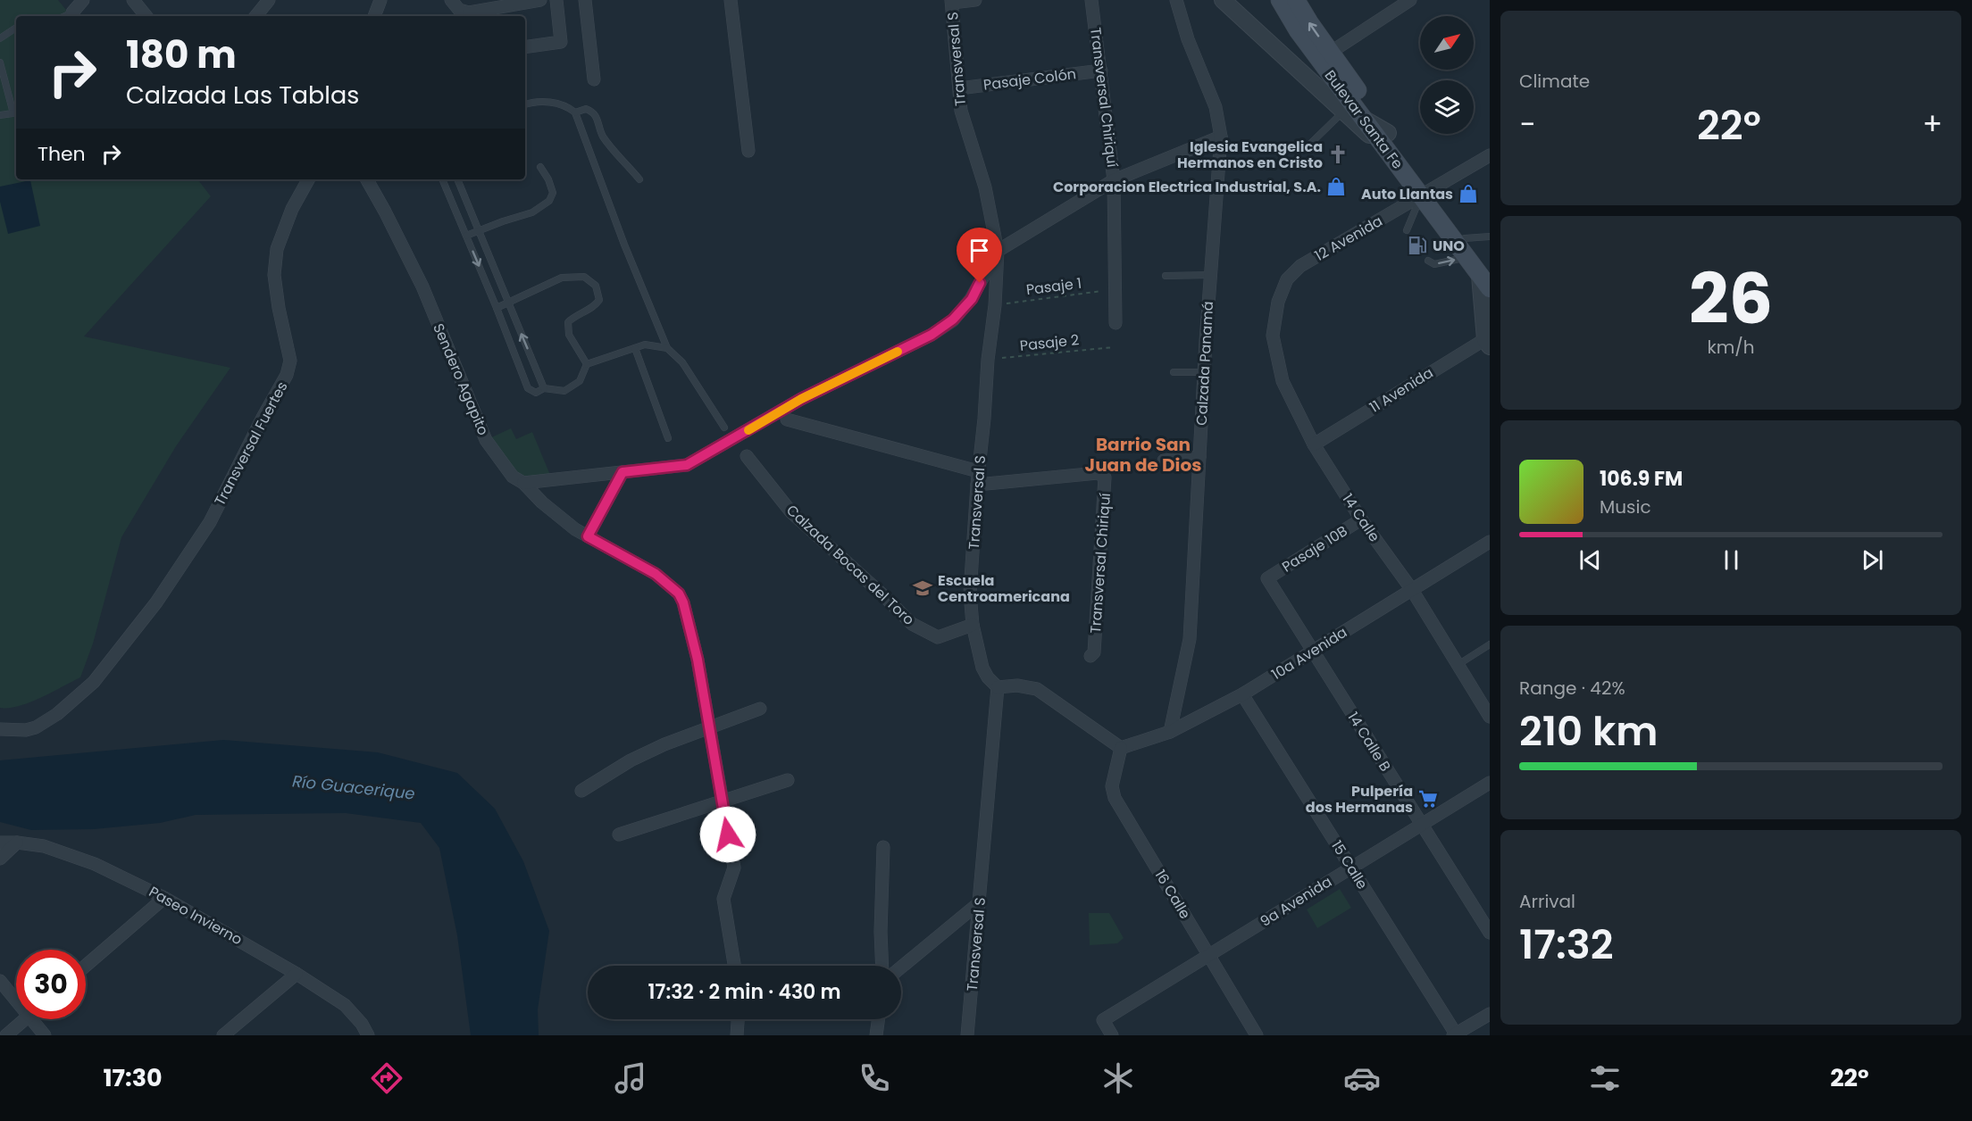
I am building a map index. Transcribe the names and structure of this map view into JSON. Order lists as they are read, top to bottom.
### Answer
{
  "streets": {
    "main road": ["Bulevar Santa Fe"],
    "street": [
      "Transversal S",
      "Pasaje Colón",
      "Transversal Chiriquí",
      "12 Avenida",
      "Calzada Panamá",
      "Sendero Agapito",
      "11 Avenida",
      "Transversal Fuertes",
      "14 Calle",
      "Pasaje 10B",
      "Calzada Bocas del Toro",
      "10a Avenida",
      "14 Calle B",
      "15 Calle",
      "16 Calle",
      "9a Avenida",
      "Paseo Invierno"
    ],
    "path": ["Pasaje 1", "Pasaje 2"]
  },
  "crossings": [
    ["Transversal S", "Pasaje Colón"],
    ["Transversal S", "Transversal Chiriquí"],
    ["Transversal S", "Pasaje 1"],
    ["Transversal S", "Pasaje 2"],
    ["Transversal S", "Calzada Bocas del Toro"],
    ["Pasaje Colón", "Transversal Chiriquí"],
    ["Transversal Chiriquí", "Pasaje 1"],
    ["Bulevar Santa Fe", "12 Avenida"],
    ["12 Avenida", "14 Calle"],
    ["Calzada Panamá", "10a Avenida"],
    ["11 Avenida", "14 Calle"],
    ["14 Calle", "Pasaje 10B"],
    ["14 Calle", "10a Avenida"],
    ["Pasaje 10B", "14 Calle B"],
    ["10a Avenida", "14 Calle B"],
    ["10a Avenida", "15 Calle"],
    ["10a Avenida", "16 Calle"],
    ["14 Calle B", "9a Avenida"],
    ["15 Calle", "9a Avenida"],
    ["16 Calle", "9a Avenida"]
  ],
  "districts": ["Barrio San Juan de Dios"],
  "water": ["Río Guacerique"],
  "places": {
    "church": ["Iglesia Evangelica Hermanos en Cristo"],
    "shop": ["Corporacion Electrica Industrial, S.A.", "Auto Llantas"],
    "fuel station": ["UNO"],
    "school or university": ["Escuela Centroamericana"],
    "supermarket": ["Pulpería dos Hermanas"]
  },
  "north": "top right",
  "page": {
    "tile": [
      "Climate",
      ["26", "km/h"],
      ["Range · 42%", "210 km"],
      ["Arrival", "17:32"]
    ],
    "turn": ["180 m", "Calzada Las Tablas"],
    "heat": ["−", "22°", "+"],
    "then": "Then",
    "song": ["106.9 FM", "Music"],
    "limit": "30",
    "trip": "17:32 · 2 min · 430 m",
    "tabs": ["17:30", "22°"]
  }
}
